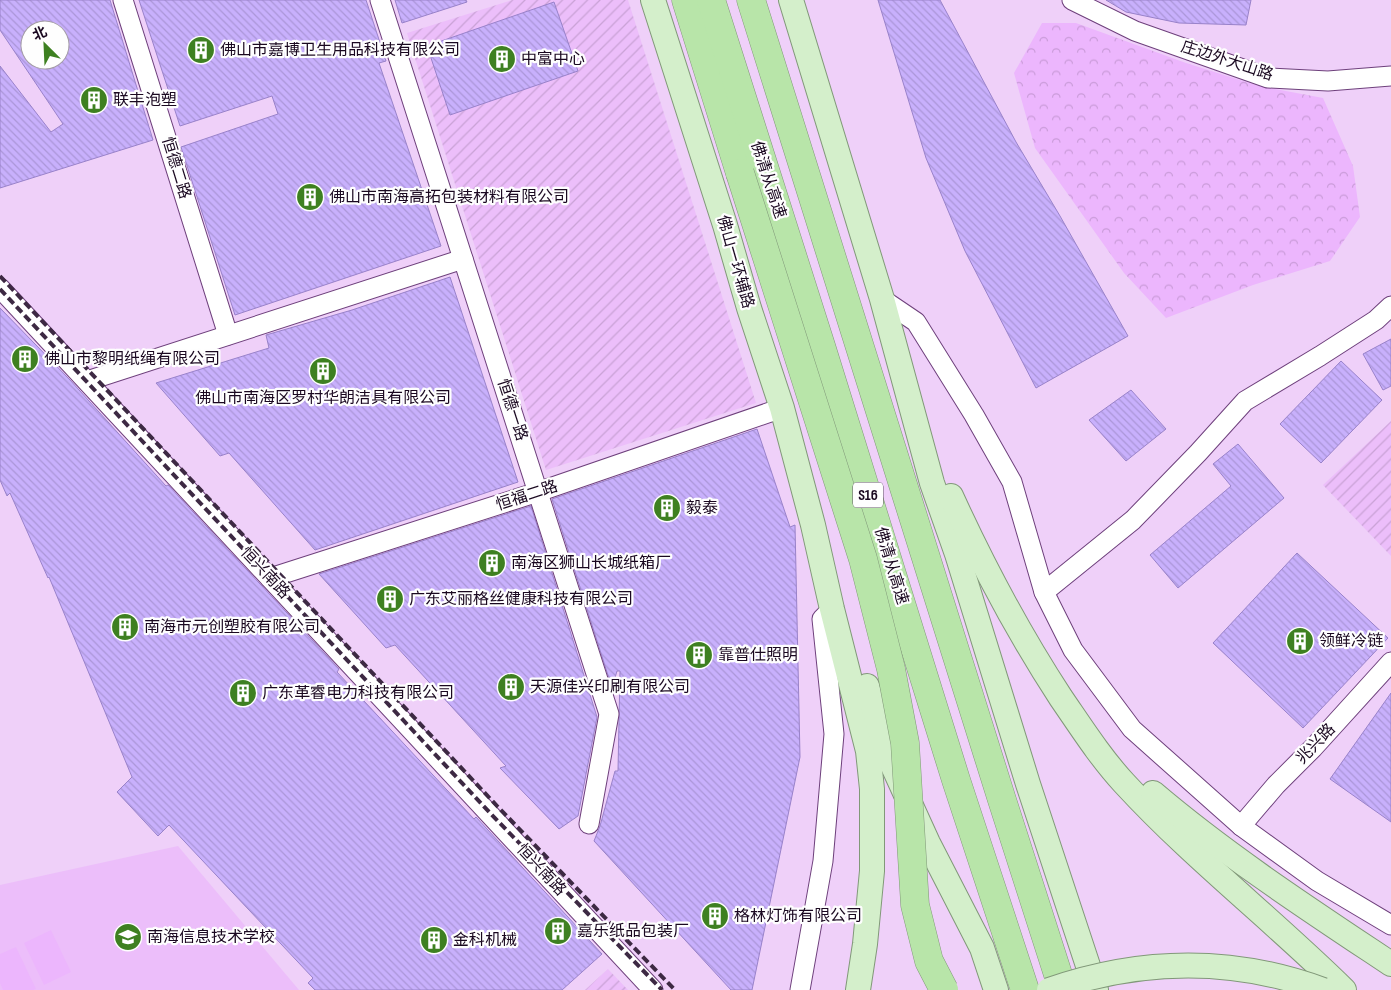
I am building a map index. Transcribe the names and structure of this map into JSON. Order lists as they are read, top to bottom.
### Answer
{
  "streets": {
    "highway": ["佛清从高速", "S16"],
    "main road": ["佛山一环辅路"],
    "street": [
      "庄边外大山路",
      "恒德二路",
      "恒德一路",
      "恒福二路",
      "恒兴南路",
      "兆兴路"
    ]
  },
  "crossings": [
    ["佛山一环辅路", "恒福二路"],
    ["恒德一路", "恒福二路"],
    ["恒福二路", "恒兴南路"]
  ],
  "places": {
    "building": [
      "佛山市嘉博卫生用品科技有限公司",
      "中富中心",
      "联丰泡塑",
      "佛山市南海高拓包装材料有限公司",
      "佛山市黎明纸绳有限公司",
      "佛山市南海区罗村华朗洁具有限公司",
      "毅泰",
      "南海区狮山长城纸箱厂",
      "广东艾丽格丝健康科技有限公司",
      "南海市元创塑胶有限公司",
      "领鲜冷链",
      "靠普仕照明",
      "天源佳兴印刷有限公司",
      "广东革睿电力科技有限公司",
      "格林灯饰有限公司",
      "嘉乐纸品包装厂",
      "金科机械"
    ],
    "school or university": ["南海信息技术学校"]
  },
  "north": "top left"
}
